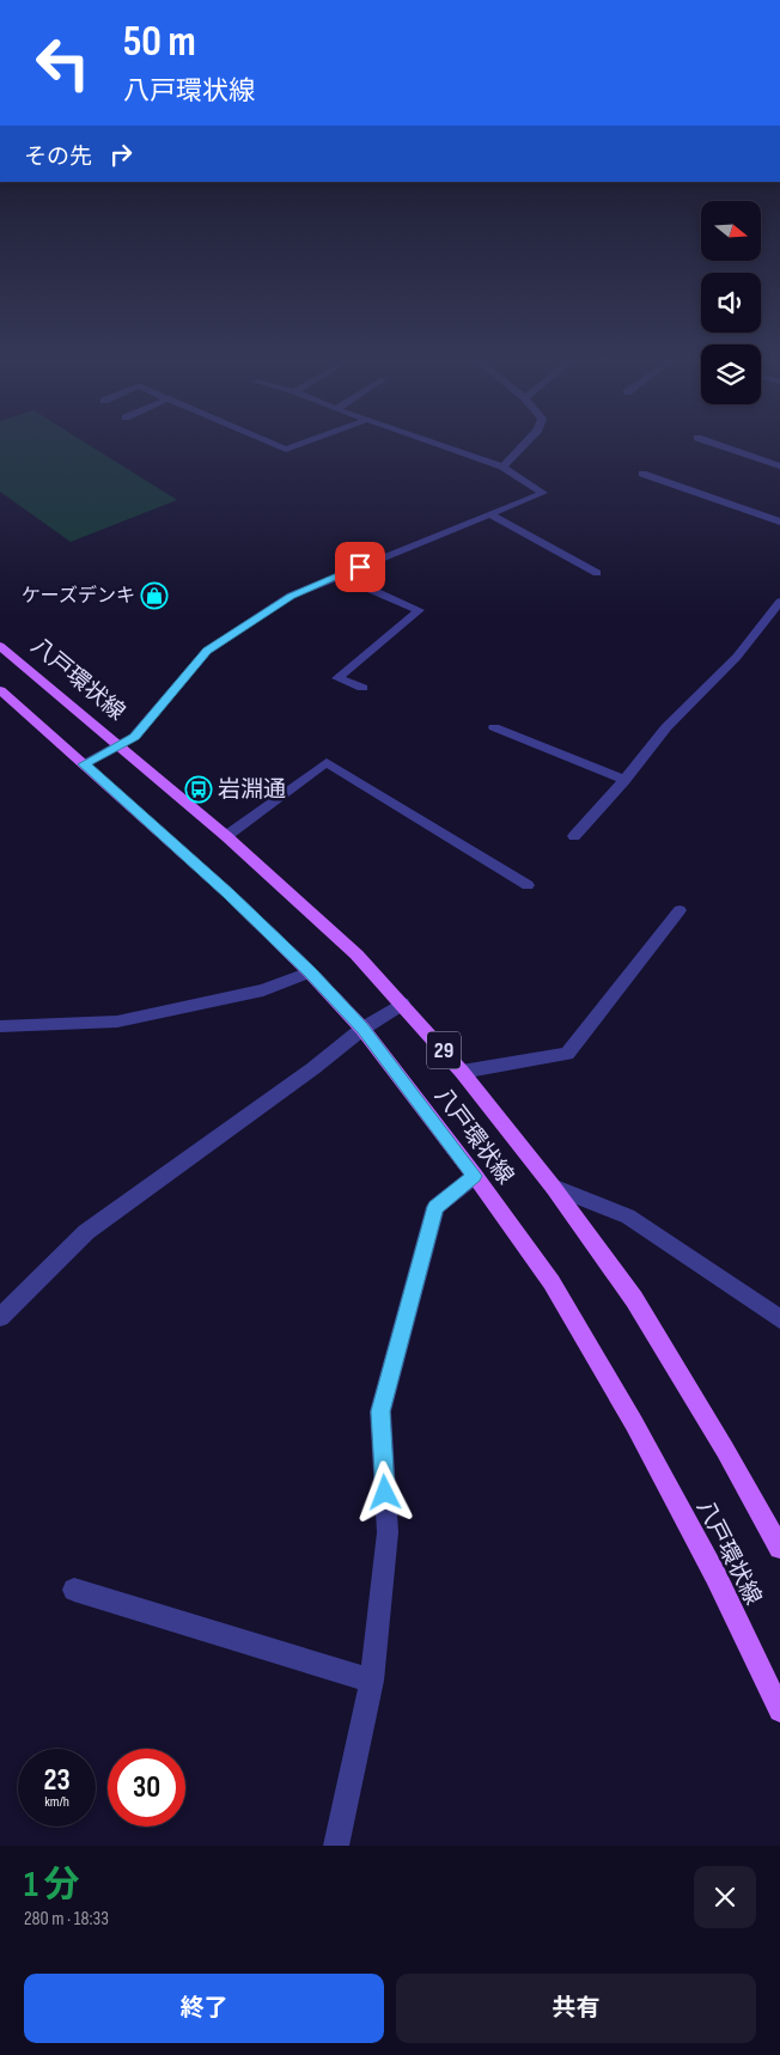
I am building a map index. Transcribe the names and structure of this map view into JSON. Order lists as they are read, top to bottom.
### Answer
{
  "streets": {
    "main road": ["八戸環状線", "29"]
  },
  "places": {
    "shop": ["ケーズデンキ"],
    "bus stop": ["岩淵通"]
  },
  "north": "right",
  "page": {
    "turn": ["50 m", "八戸環状線"],
    "then": "その先",
    "speed": "23 km/h",
    "limit": "30",
    "heading": ["1 分", "280 m · 18:33"],
    "buttons": ["終了", "共有"]
  }
}
